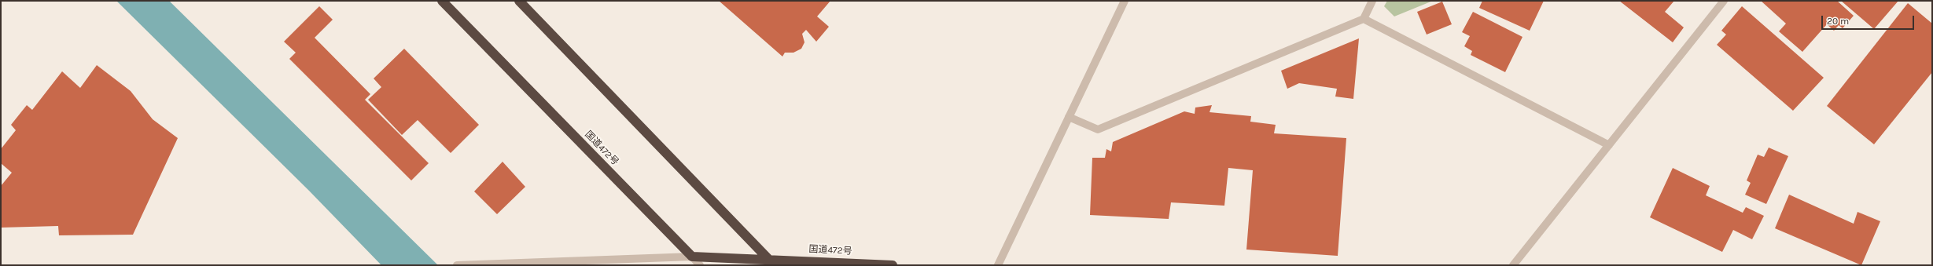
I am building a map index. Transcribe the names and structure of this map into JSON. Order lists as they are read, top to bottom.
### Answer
{
  "streets": {
    "highway": ["国道472号"]
  },
  "scale_bar": "20 m"
}
